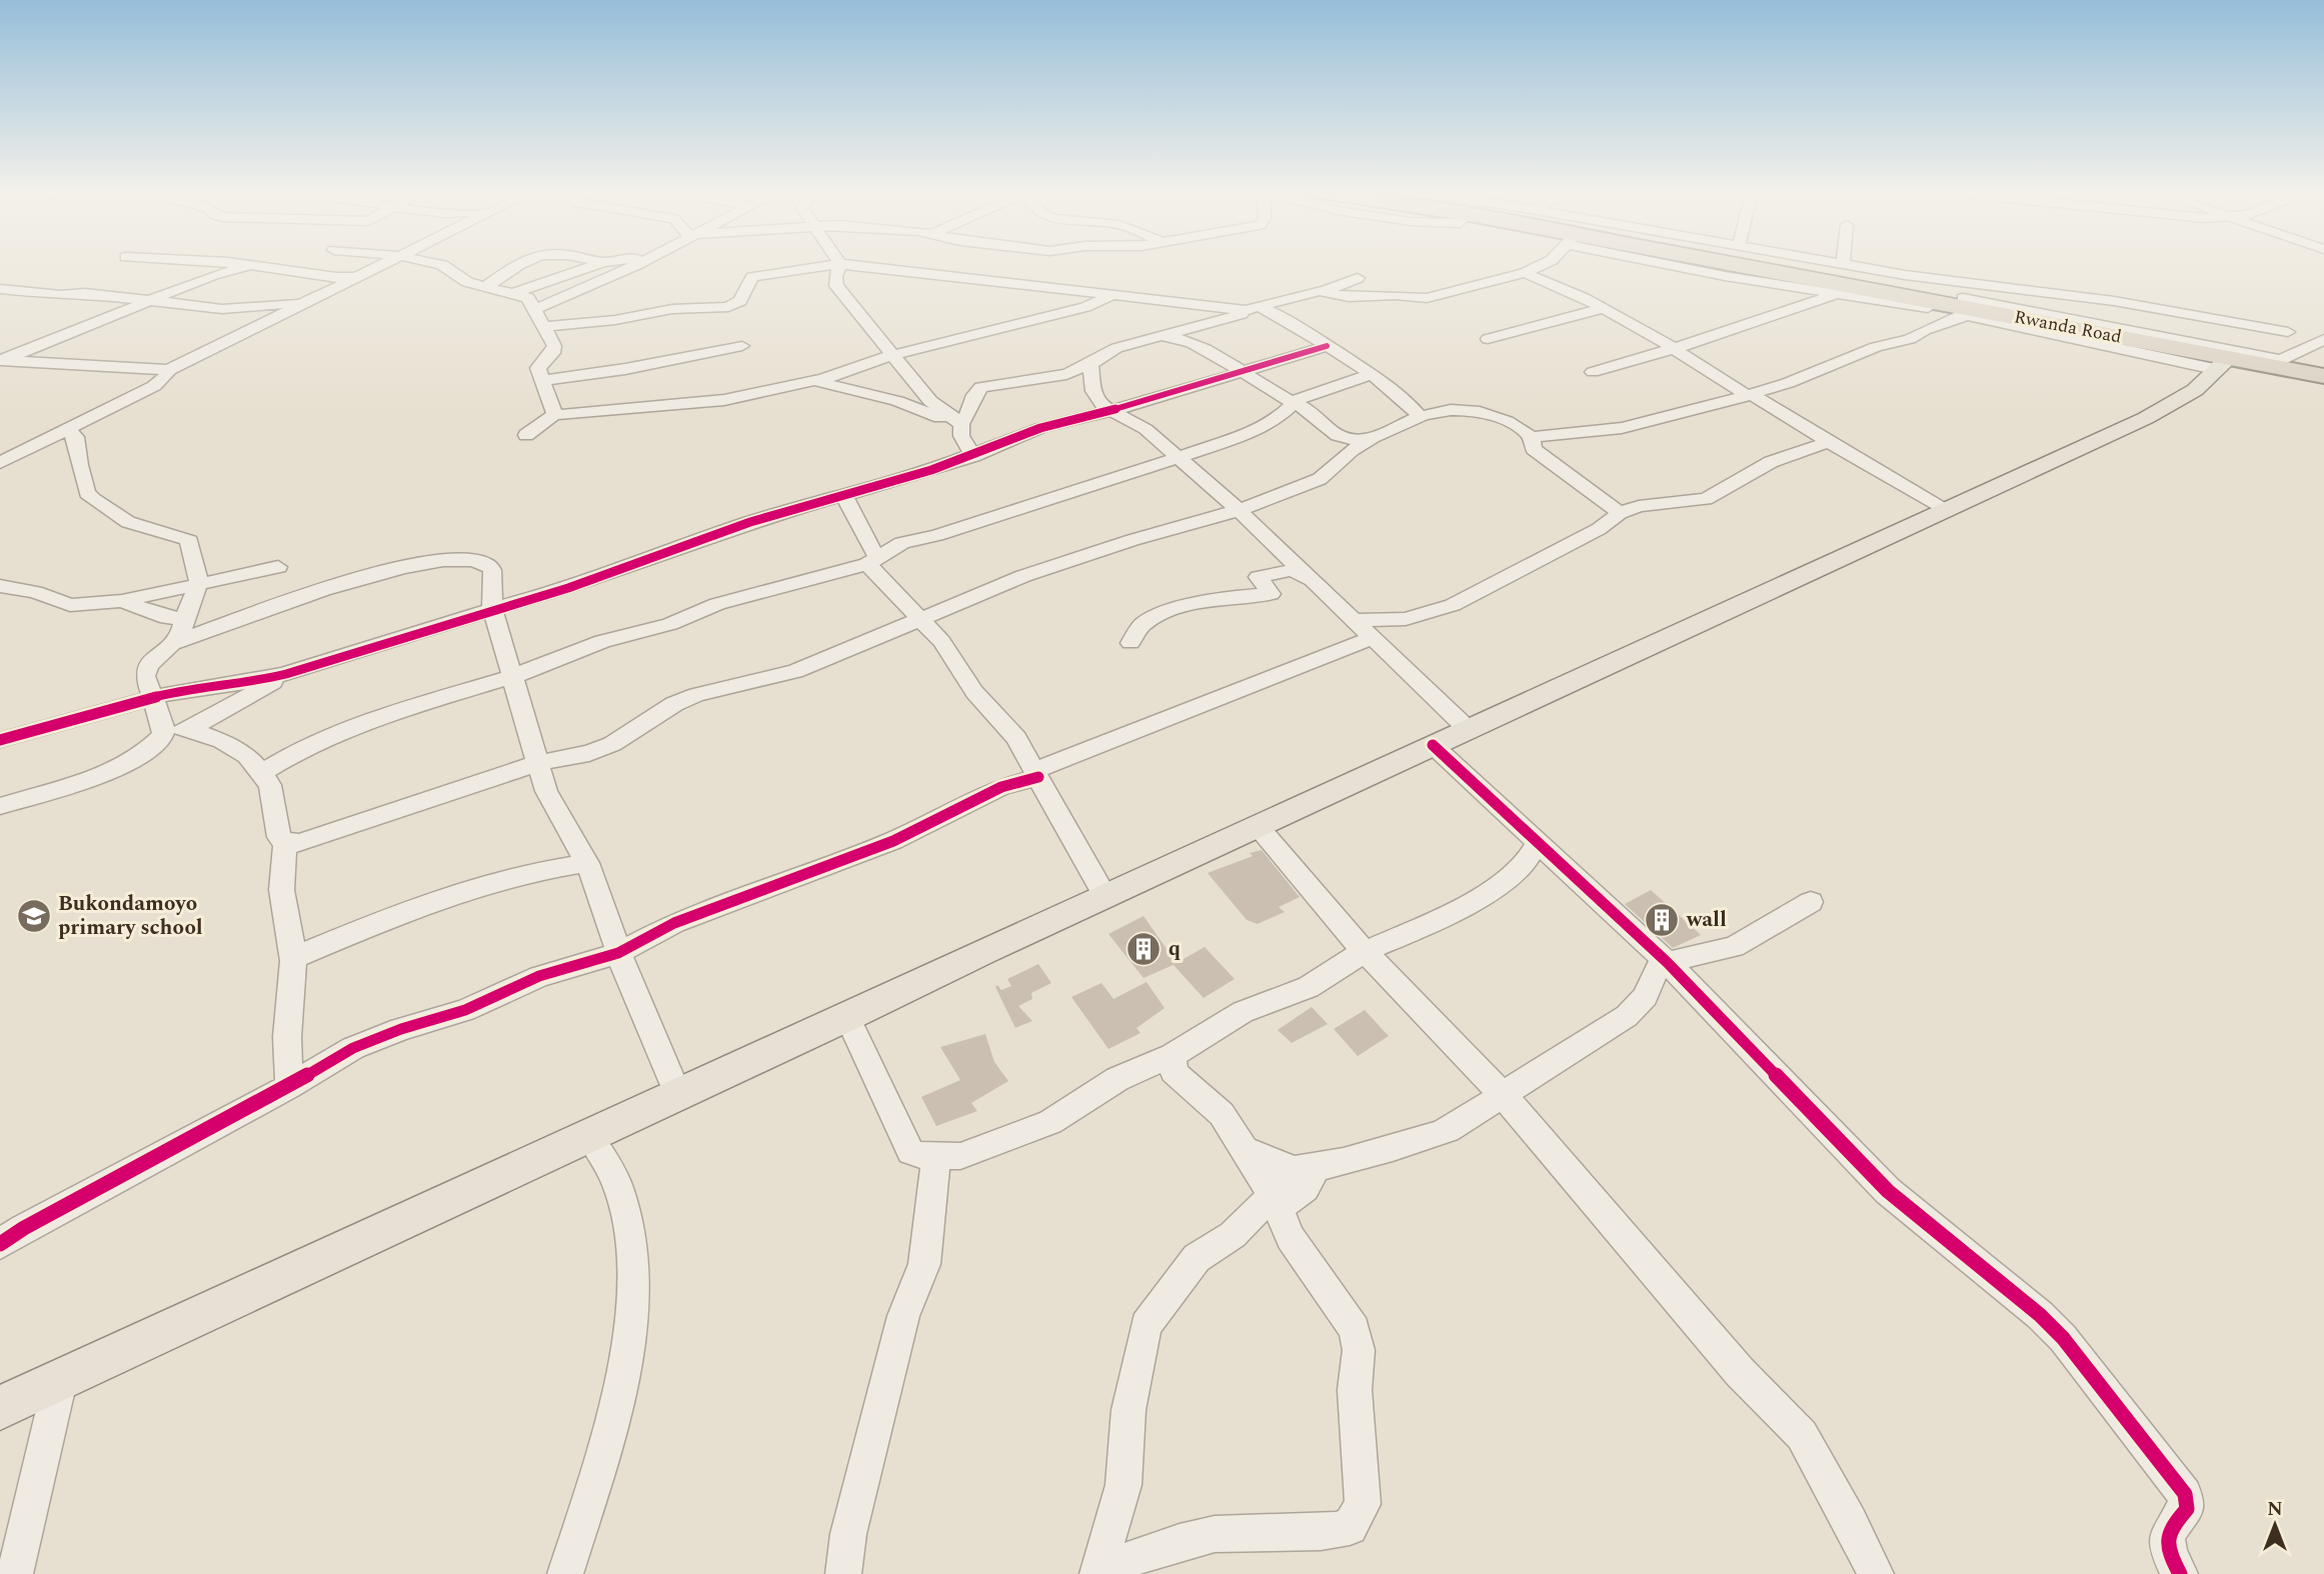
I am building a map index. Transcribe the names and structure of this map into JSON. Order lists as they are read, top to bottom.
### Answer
{
  "streets": {
    "highway": ["Rwanda Road"]
  },
  "places": {
    "school or university": ["Bukondamoyo primary school"],
    "building": ["wall", "q"]
  },
  "north": "top"
}
